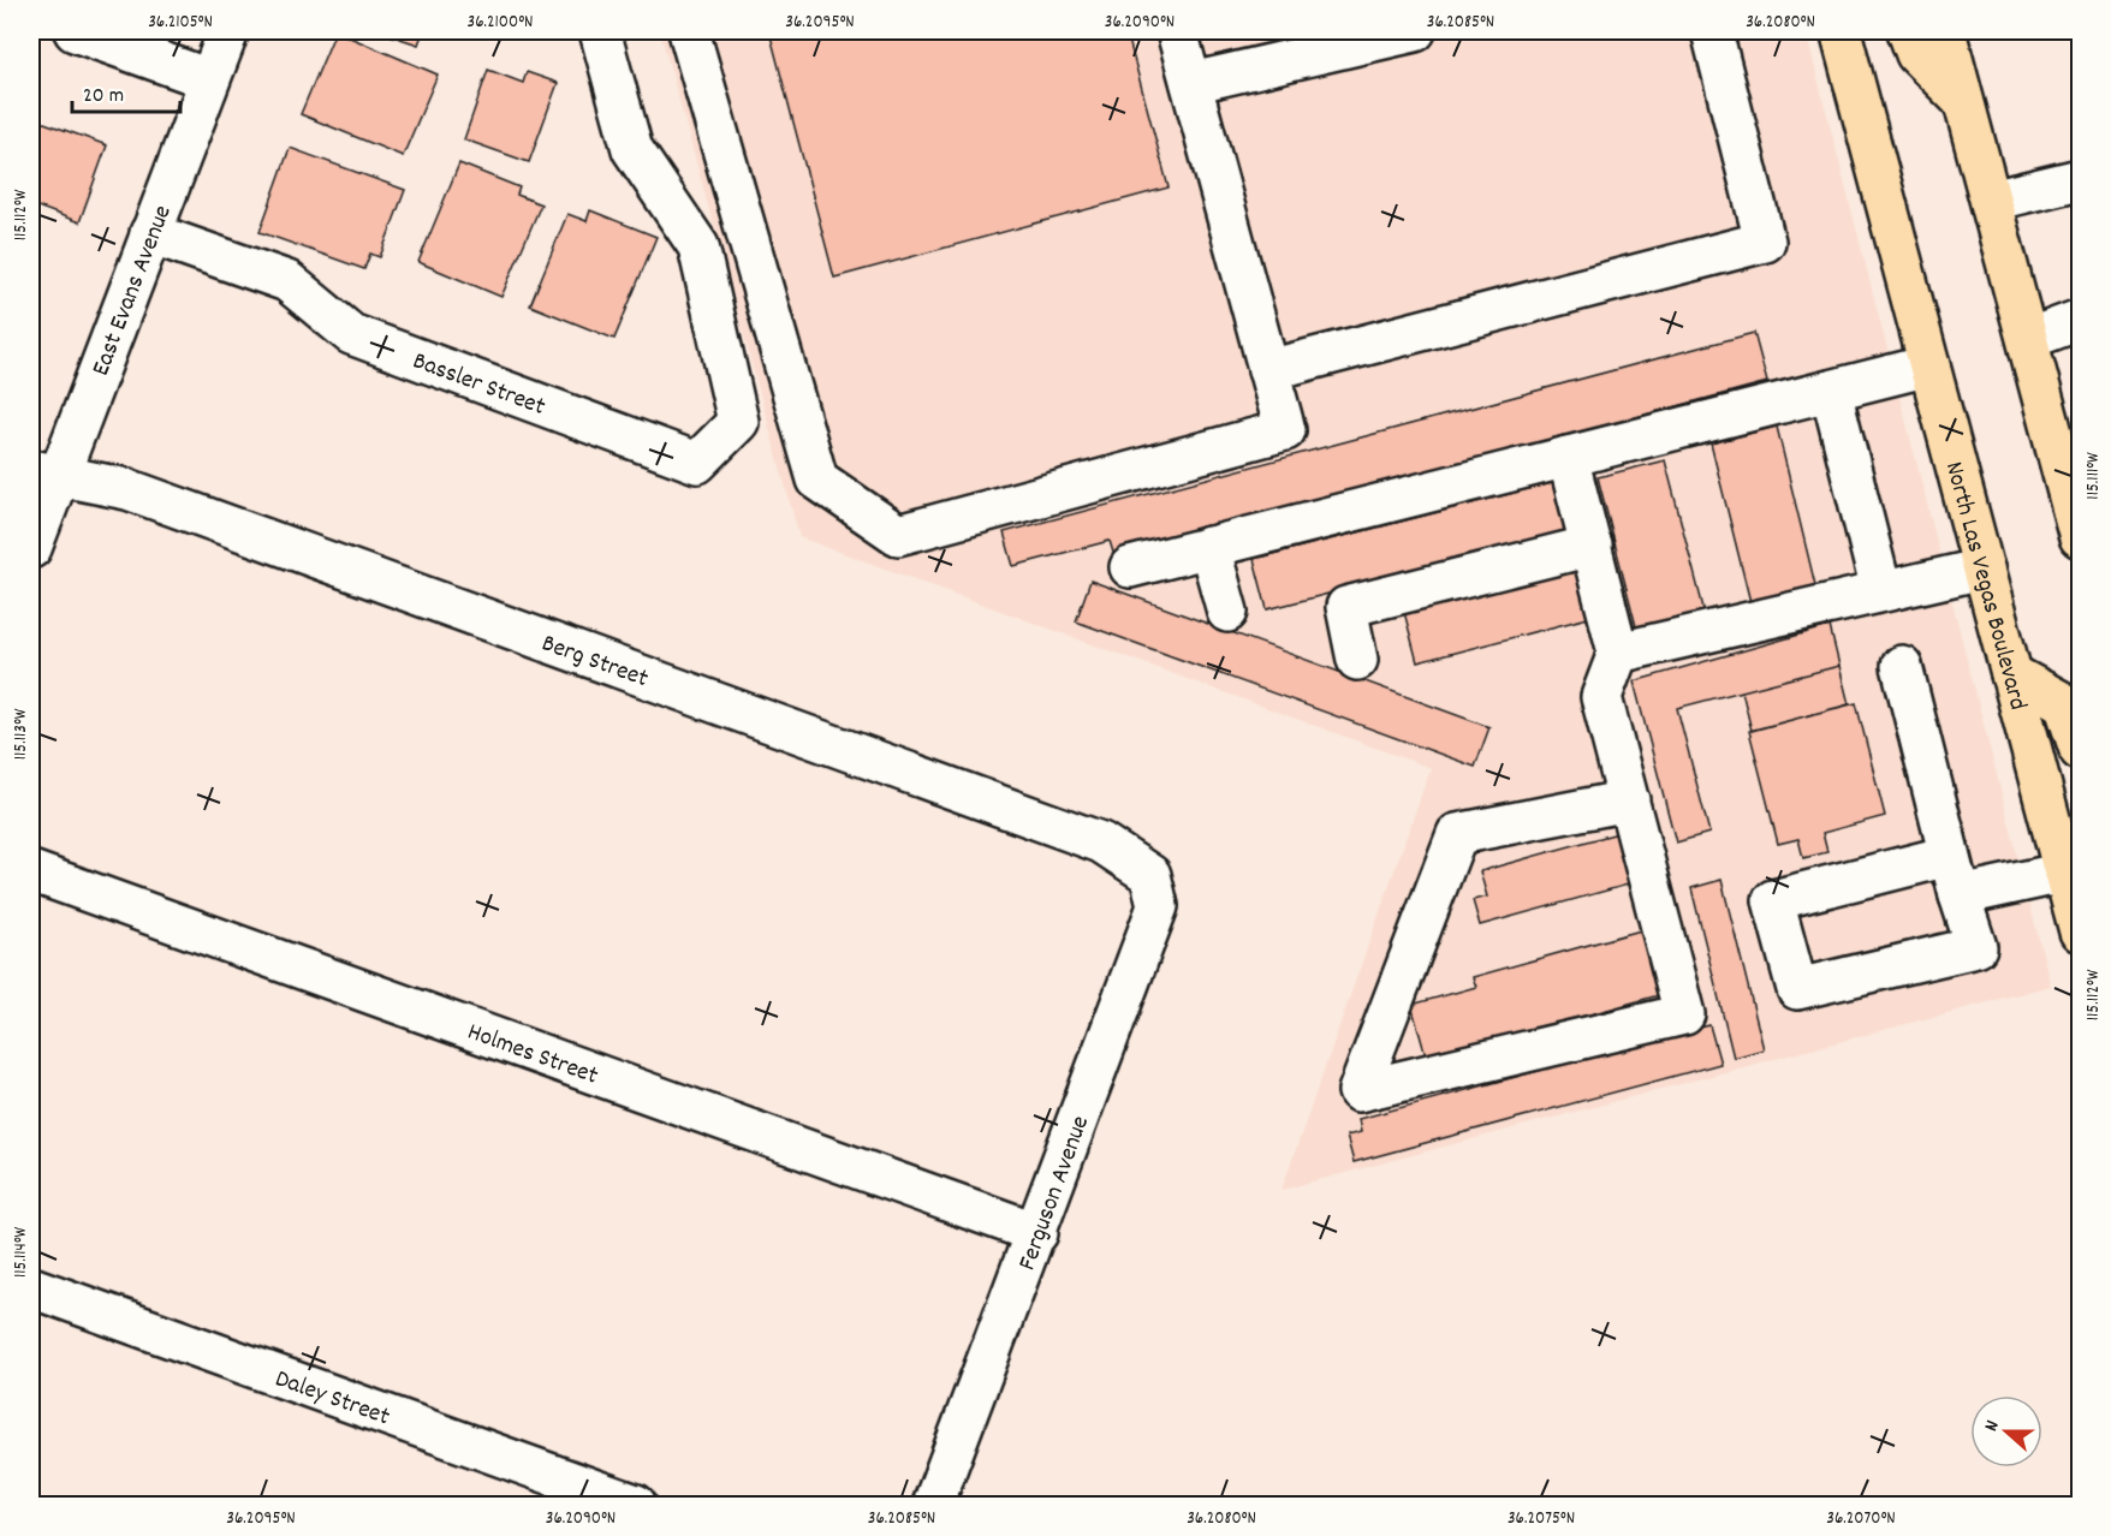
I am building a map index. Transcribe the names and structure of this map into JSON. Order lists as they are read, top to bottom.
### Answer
{
  "streets": {
    "main road": ["North Las Vegas Boulevard"],
    "street": [
      "East Evans Avenue",
      "Bassler Street",
      "Berg Street",
      "Holmes Street",
      "Ferguson Avenue",
      "Daley Street"
    ]
  },
  "crossings": [
    ["East Evans Avenue", "Bassler Street"],
    ["East Evans Avenue", "Berg Street"],
    ["Berg Street", "Ferguson Avenue"],
    ["Holmes Street", "Ferguson Avenue"]
  ],
  "scale_bar": "20 m",
  "north": "left",
  "coordinates": [
    "36.2105°N",
    "36.2100°N",
    "36.2095°N",
    "36.2090°N",
    "36.2085°N",
    "36.2080°N",
    "115.112°W",
    "115.111°W",
    "115.113°W",
    "115.114°W",
    "36.2075°N",
    "36.2070°N"
  ]
}
